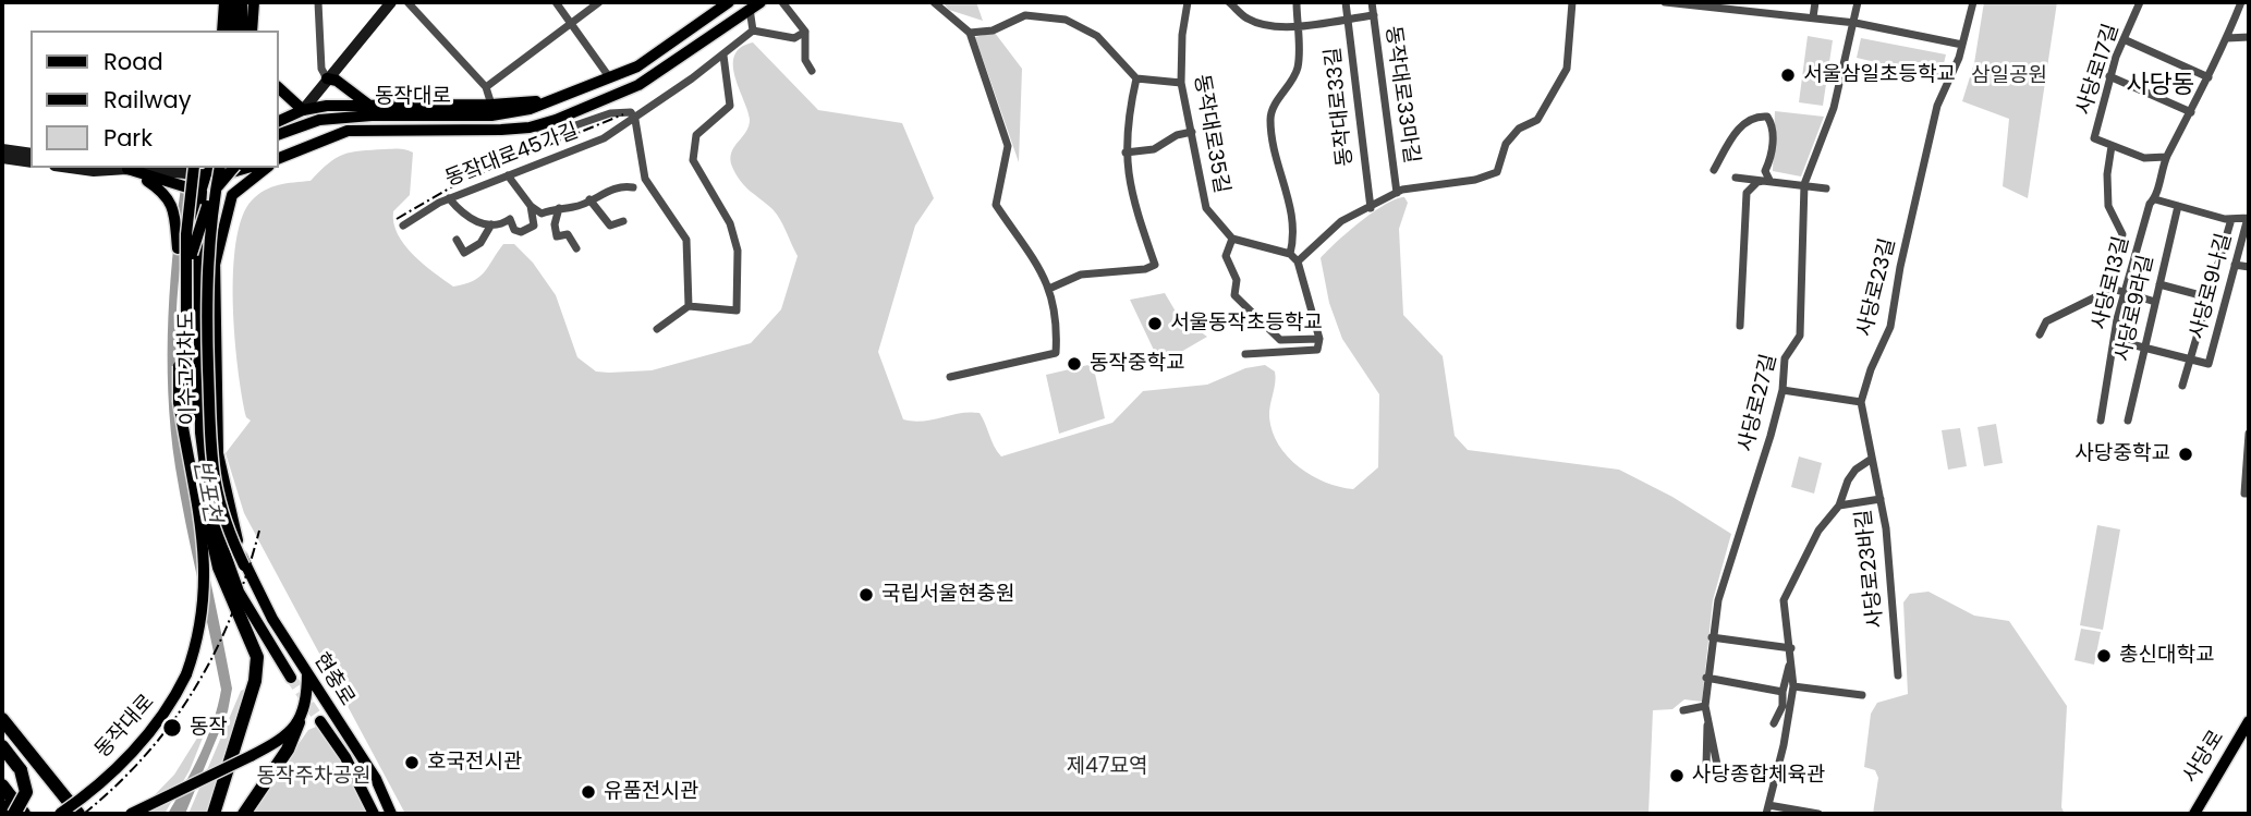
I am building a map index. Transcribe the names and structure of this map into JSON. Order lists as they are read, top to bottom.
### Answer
{
  "streets": {
    "main road": [
      "동작대로",
      "이수고가차도",
      "현충로",
      "사당로"
    ],
    "street": [
      "사당로17길",
      "동작대로33마길",
      "동작대로33길",
      "동작대로35길",
      "동작대로45가길",
      "사당로13길",
      "사당로9나길",
      "사당로23길",
      "사당로9라길",
      "사당로27길",
      "사당로23바길"
    ]
  },
  "crossings": [
    ["동작대로", "동작대로45가길"],
    ["동작대로", "이수고가차도"],
    ["동작대로", "현충로"],
    ["사당로23길", "사당로23바길"],
    ["이수고가차도", "현충로"]
  ],
  "districts": ["사당동"],
  "water": ["반포천"],
  "parks": ["삼일공원", "제47묘역", "동작주차공원"],
  "places": [
    "서울삼일초등학교",
    "서울동작초등학교",
    "동작중학교",
    "사당중학교",
    "국립서울현충원",
    "총신대학교",
    "동작",
    "호국전시관",
    "사당종합체육관",
    "유품전시관"
  ],
  "legend": ["Road", "Railway", "Park"]
}
